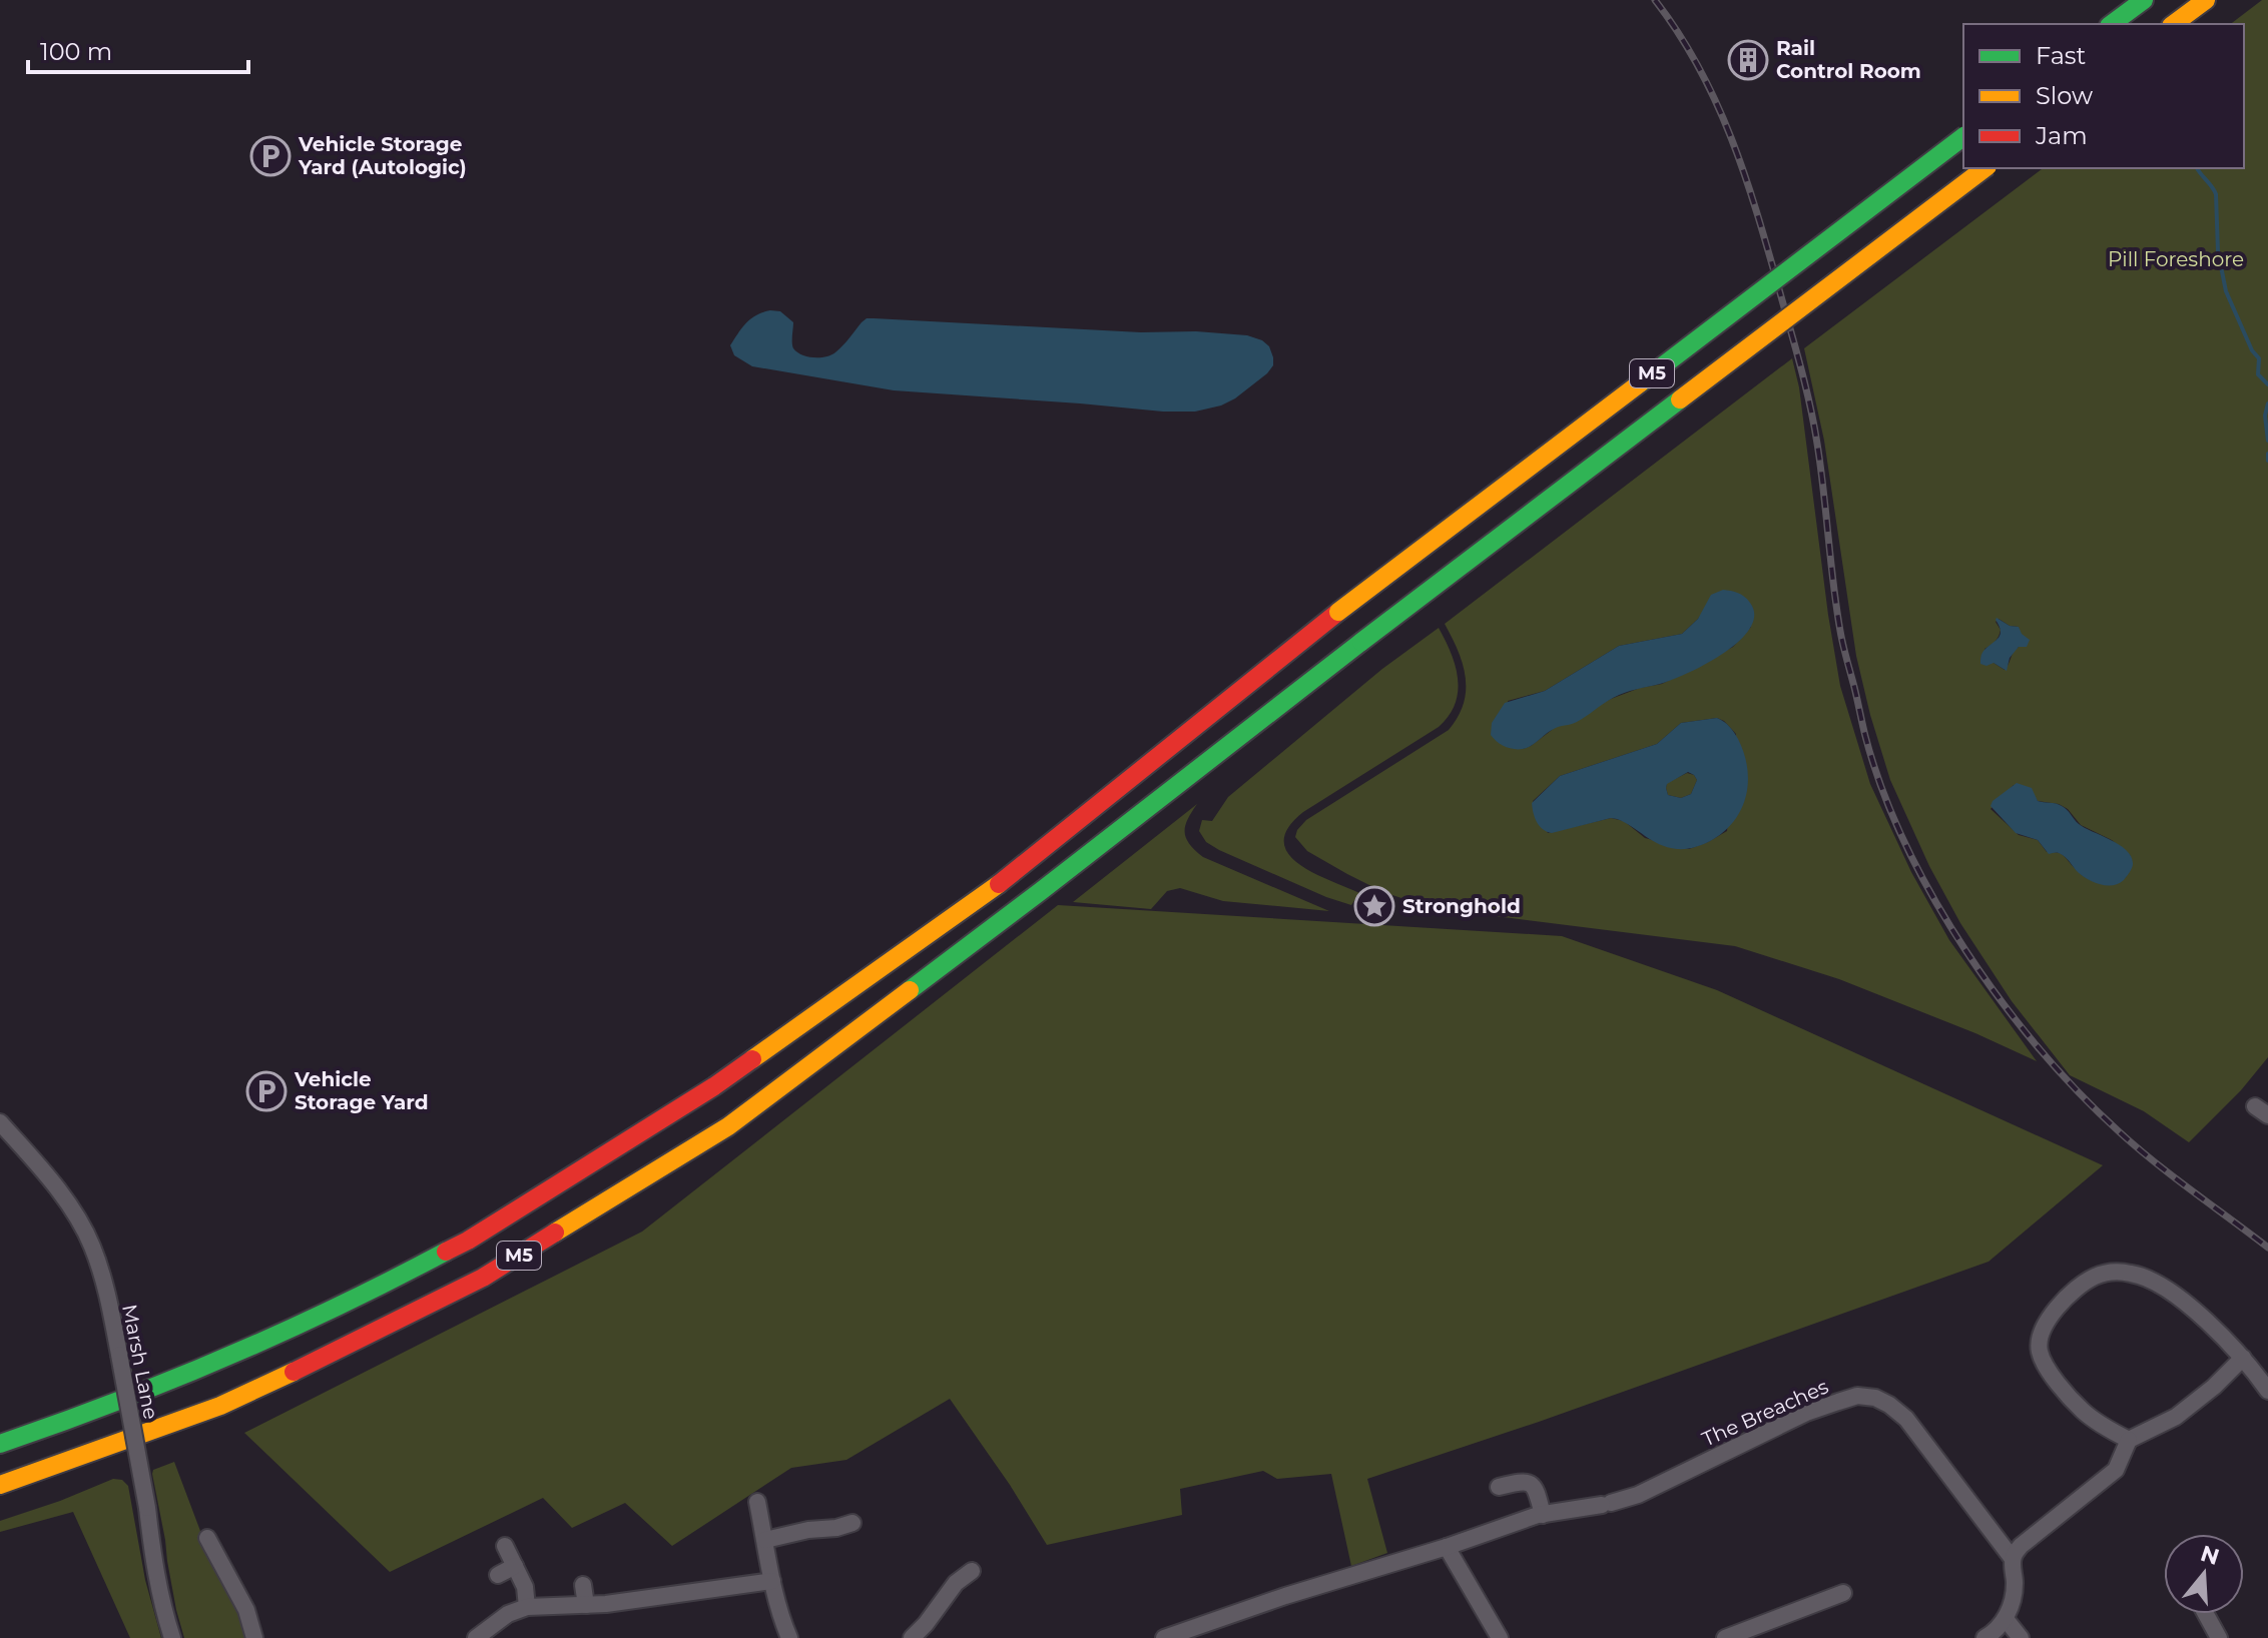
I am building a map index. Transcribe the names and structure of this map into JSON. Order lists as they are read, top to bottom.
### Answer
{
  "streets": {
    "highway": ["M5"],
    "street": ["Marsh Lane", "The Breaches"]
  },
  "parks": ["Pill Foreshore"],
  "places": {
    "building": ["Rail Control Room"],
    "parking": ["Vehicle Storage Yard (Autologic)", "Vehicle Storage Yard"],
    "place": ["Stronghold"]
  },
  "legend": ["Fast", "Slow", "Jam"],
  "scale_bar": "100 m",
  "north": "top"
}
